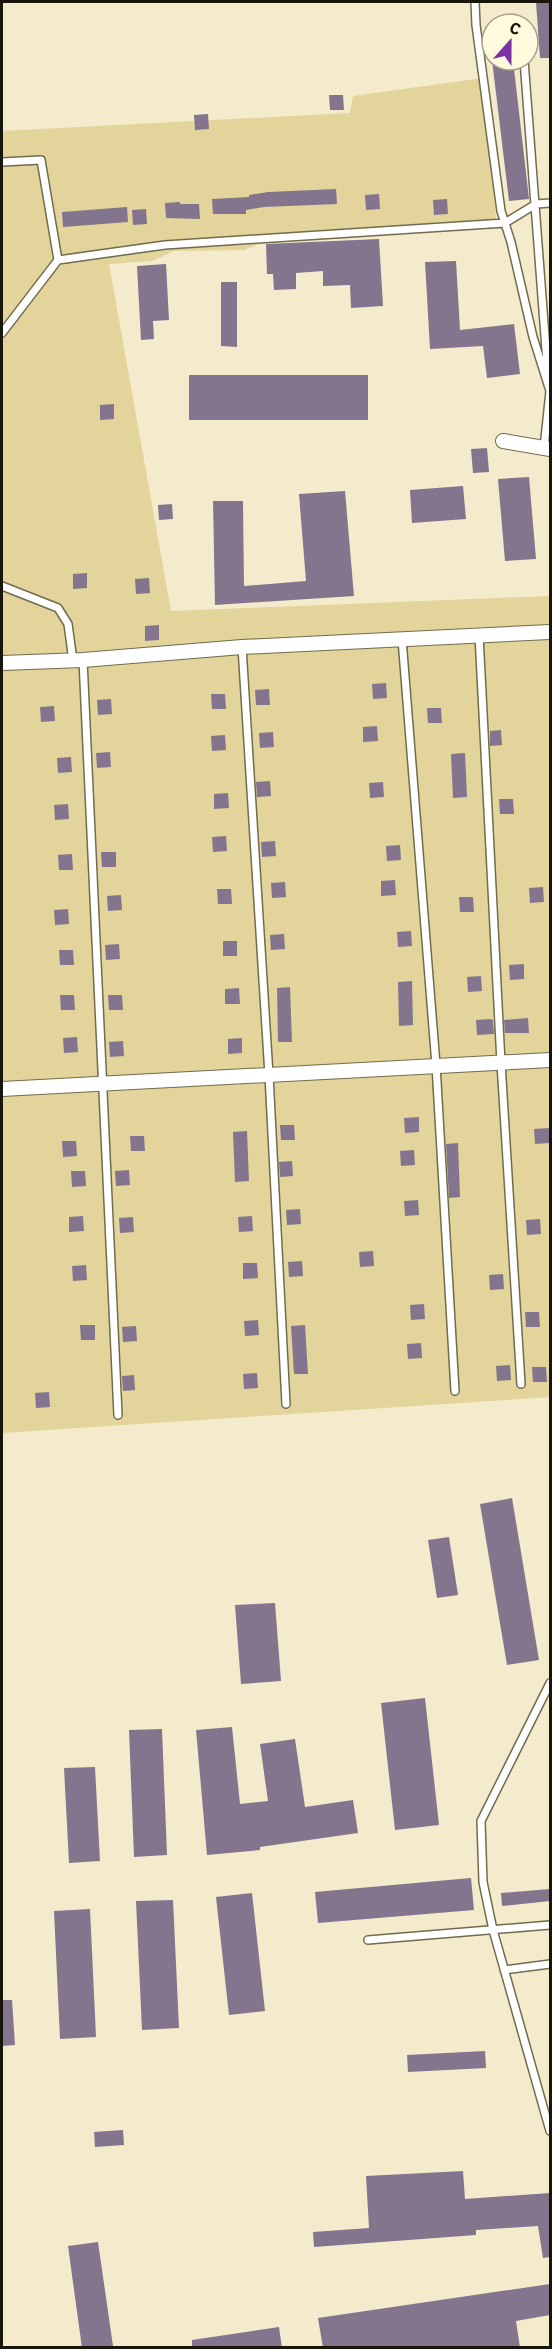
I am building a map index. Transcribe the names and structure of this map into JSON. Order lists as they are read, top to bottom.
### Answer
{
  "north": "top"
}
